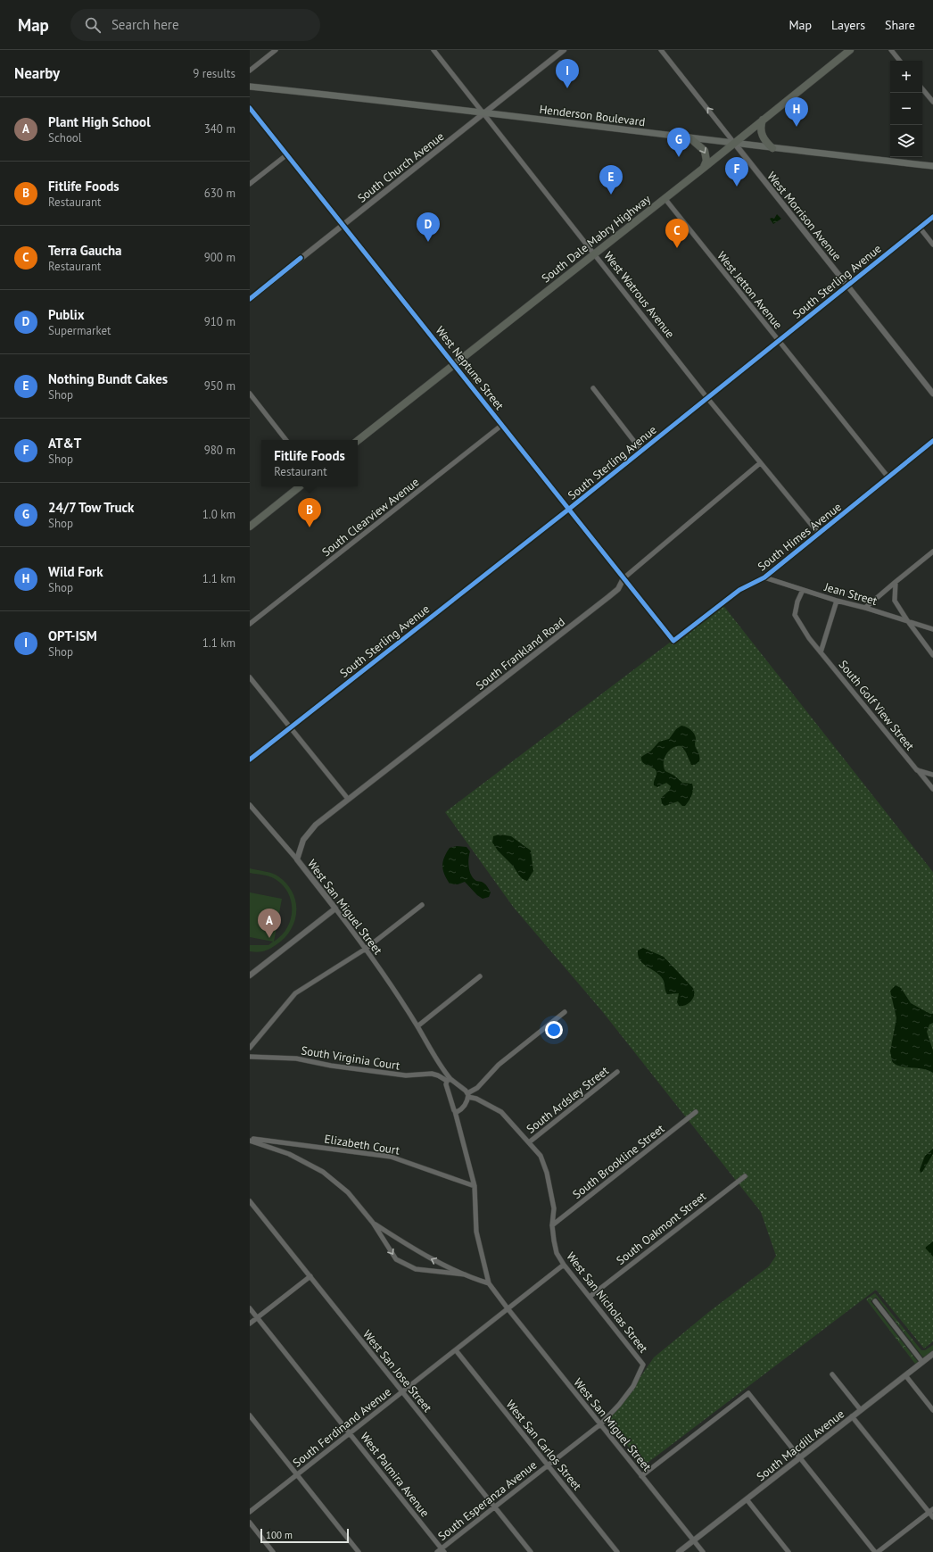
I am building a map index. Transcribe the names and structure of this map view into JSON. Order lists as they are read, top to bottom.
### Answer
{
  "streets": {
    "main road": ["Henderson Boulevard", "South Dale Mabry Highway"],
    "street": [
      "South Church Avenue",
      "West Morrison Avenue",
      "South Sterling Avenue",
      "West Jetton Avenue",
      "West Watrous Avenue",
      "West Neptune Street",
      "South Clearview Avenue",
      "South Himes Avenue",
      "Jean Street",
      "South Frankland Road",
      "South Golf View Street",
      "West San Miguel Street",
      "South Virginia Court",
      "South Ardsley Street",
      "Elizabeth Court",
      "South Brookline Street",
      "South Oakmont Street",
      "West San Nicholas Street",
      "West San Jose Street",
      "South Ferdinand Avenue",
      "West San Carlos Street",
      "South Macdill Avenue",
      "West Palmira Avenue",
      "South Esperanza Avenue"
    ]
  },
  "crossings": [
    ["Henderson Boulevard", "South Church Avenue"],
    ["Henderson Boulevard", "West Morrison Avenue"],
    ["Henderson Boulevard", "South Dale Mabry Highway"],
    ["Henderson Boulevard", "West Watrous Avenue"],
    ["South Church Avenue", "West Watrous Avenue"],
    ["South Church Avenue", "West Neptune Street"],
    ["West Morrison Avenue", "South Dale Mabry Highway"],
    ["West Morrison Avenue", "South Sterling Avenue"],
    ["South Dale Mabry Highway", "West Jetton Avenue"],
    ["South Dale Mabry Highway", "West Watrous Avenue"],
    ["South Dale Mabry Highway", "West Neptune Street"],
    ["South Sterling Avenue", "West Jetton Avenue"],
    ["South Sterling Avenue", "West Watrous Avenue"],
    ["South Sterling Avenue", "West Neptune Street"],
    ["West Jetton Avenue", "South Himes Avenue"],
    ["West Watrous Avenue", "South Himes Avenue"],
    ["West Watrous Avenue", "South Frankland Road"],
    ["West Neptune Street", "South Clearview Avenue"],
    ["West Neptune Street", "South Himes Avenue"],
    ["West Neptune Street", "South Frankland Road"],
    ["South Himes Avenue", "Jean Street"],
    ["Jean Street", "South Golf View Street"],
    ["South Frankland Road", "West San Miguel Street"],
    ["West San Miguel Street", "South Ferdinand Avenue"],
    ["West San Miguel Street", "South Macdill Avenue"],
    ["West San Miguel Street", "South Esperanza Avenue"],
    ["South Virginia Court", "West San Nicholas Street"],
    ["South Ardsley Street", "West San Nicholas Street"],
    ["South Brookline Street", "West San Nicholas Street"],
    ["South Oakmont Street", "West San Nicholas Street"],
    ["West San Nicholas Street", "South Ferdinand Avenue"],
    ["West San Nicholas Street", "South Esperanza Avenue"],
    ["West San Jose Street", "South Ferdinand Avenue"],
    ["West San Jose Street", "South Esperanza Avenue"],
    ["South Ferdinand Avenue", "West San Carlos Street"],
    ["South Ferdinand Avenue", "West Palmira Avenue"],
    ["West San Carlos Street", "South Esperanza Avenue"],
    ["West Palmira Avenue", "South Esperanza Avenue"]
  ],
  "scale_bar": "100 m",
  "page": {
    "header": "Map",
    "search": "Search here",
    "nav": ["Map", "Layers", "Share"],
    "heading": ["Nearby", "9 results"],
    "pins": [
      "I",
      "H",
      "G",
      "F",
      "E",
      "D",
      "C",
      "B",
      "A"
    ],
    "map_buttons": ["+", "−"],
    "list": [
      {
        "mark": "A",
        "name": "Plant High School",
        "note": "School",
        "value": "340 m"
      },
      {
        "mark": "B",
        "name": "Fitlife Foods",
        "note": "Restaurant",
        "value": "630 m"
      },
      {
        "mark": "C",
        "name": "Terra Gaucha",
        "note": "Restaurant",
        "value": "900 m"
      },
      {
        "mark": "D",
        "name": "Publix",
        "note": "Supermarket",
        "value": "910 m"
      },
      {
        "mark": "E",
        "name": "Nothing Bundt Cakes",
        "note": "Shop",
        "value": "950 m"
      },
      {
        "mark": "F",
        "name": "AT&T",
        "note": "Shop",
        "value": "980 m"
      },
      {
        "mark": "G",
        "name": "24/7 Tow Truck",
        "note": "Shop",
        "value": "1.0 km"
      },
      {
        "mark": "H",
        "name": "Wild Fork",
        "note": "Shop",
        "value": "1.1 km"
      },
      {
        "mark": "I",
        "name": "OPT-ISM",
        "note": "Shop",
        "value": "1.1 km"
      }
    ],
    "popup": ["Fitlife Foods", "Restaurant"],
    "scale": "100 m"
  }
}
